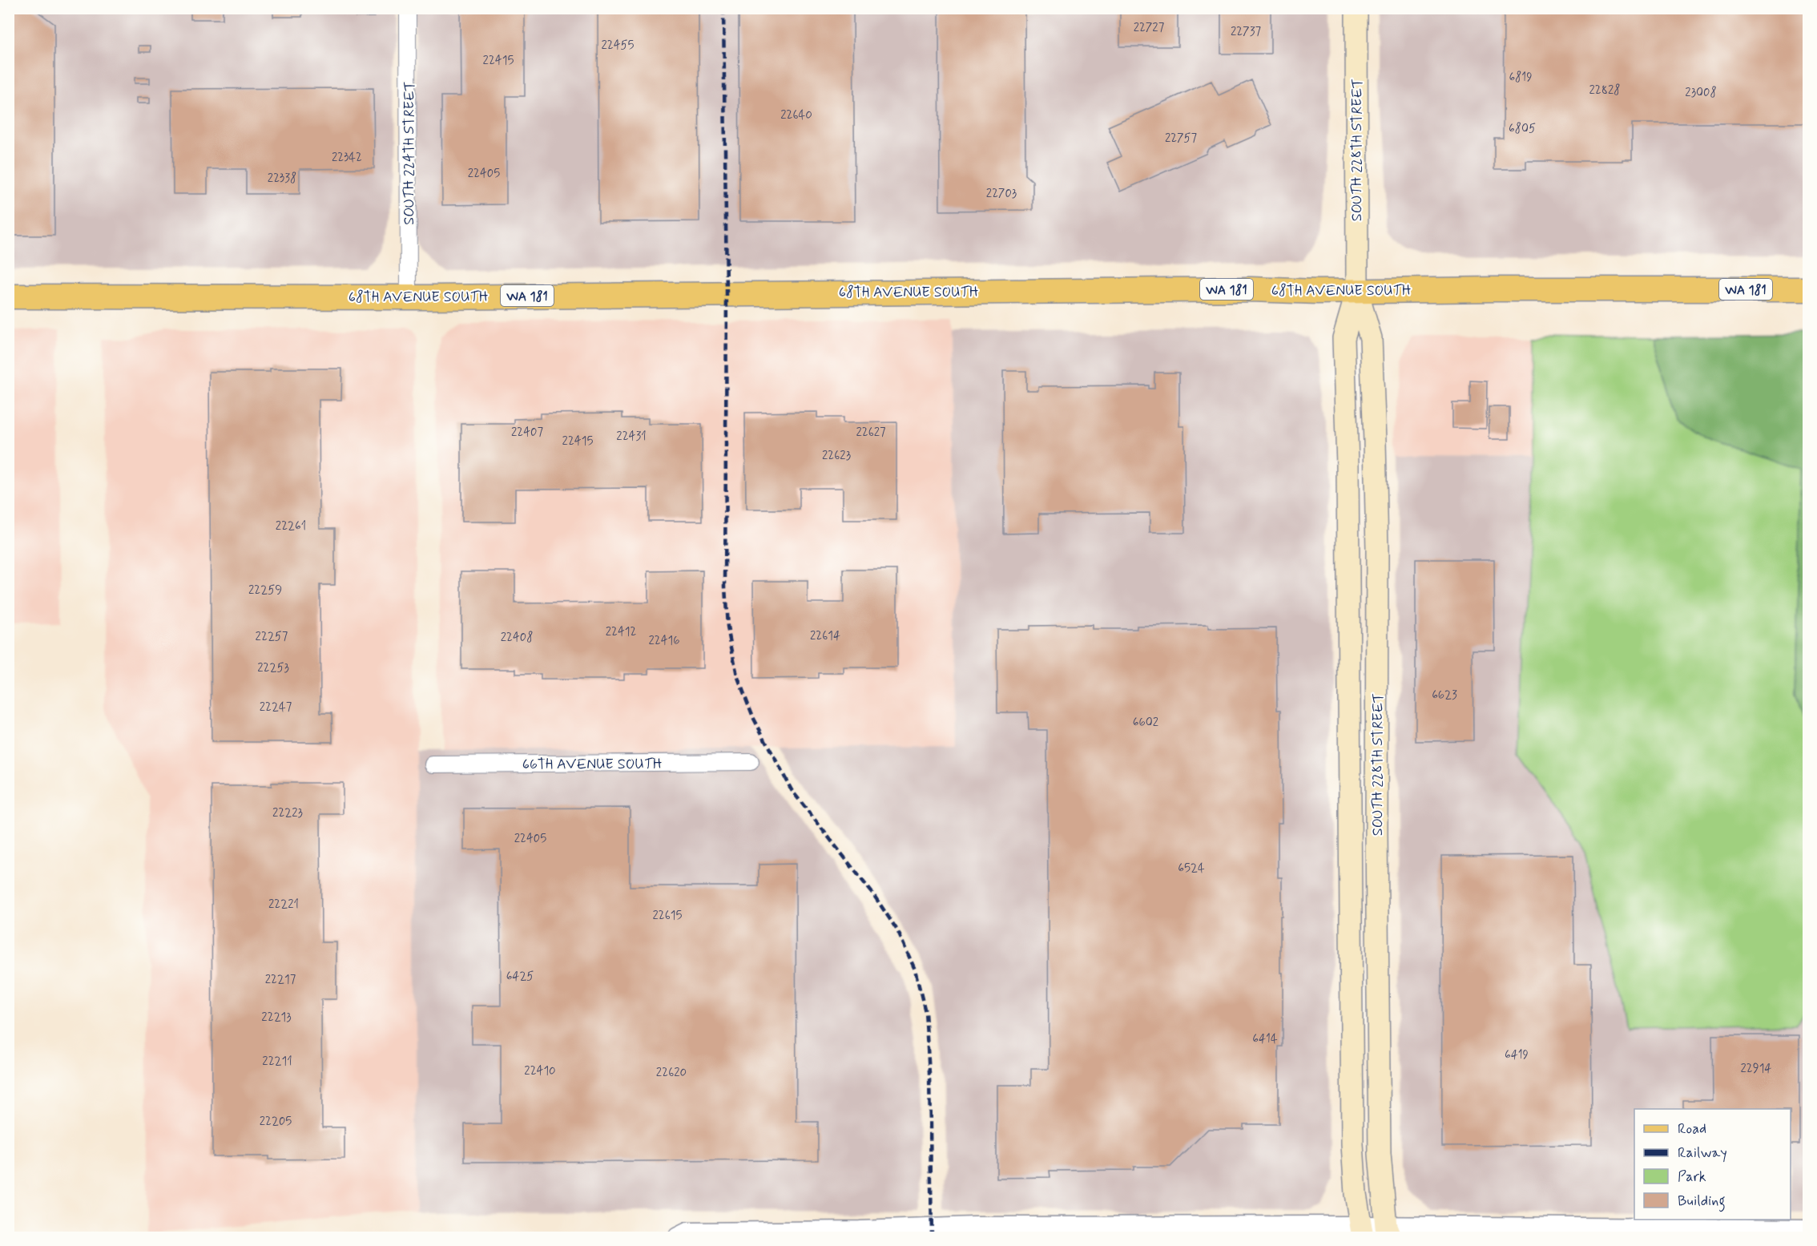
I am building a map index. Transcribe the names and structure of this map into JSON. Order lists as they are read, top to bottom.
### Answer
{
  "streets": {
    "main road": ["SOUTH 228TH STREET", "WA 181", "68TH AVENUE SOUTH"],
    "street": ["SOUTH 224TH STREET", "66TH AVENUE SOUTH"]
  },
  "crossings": [
    ["SOUTH 228TH STREET", "68TH AVENUE SOUTH"],
    ["SOUTH 224TH STREET", "68TH AVENUE SOUTH"]
  ],
  "house_numbers": [
    "22727",
    "22737",
    "22455",
    "22415",
    "6819",
    "22828",
    "23008",
    "22640",
    "6805",
    "22757",
    "22342",
    "22405",
    "22338",
    "22703",
    "22407",
    "22627",
    "22431",
    "22415",
    "22623",
    "22261",
    "22259",
    "22412",
    "22614",
    "22257",
    "22408",
    "22416",
    "22253",
    "6623",
    "22247",
    "6602",
    "22223",
    "22405",
    "6524",
    "22221",
    "22615",
    "6425",
    "22217",
    "22213",
    "6414",
    "6419",
    "22211",
    "22914",
    "22410",
    "22620",
    "22205"
  ],
  "legend": [
    "Road",
    "Railway",
    "Park",
    "Building"
  ]
}
